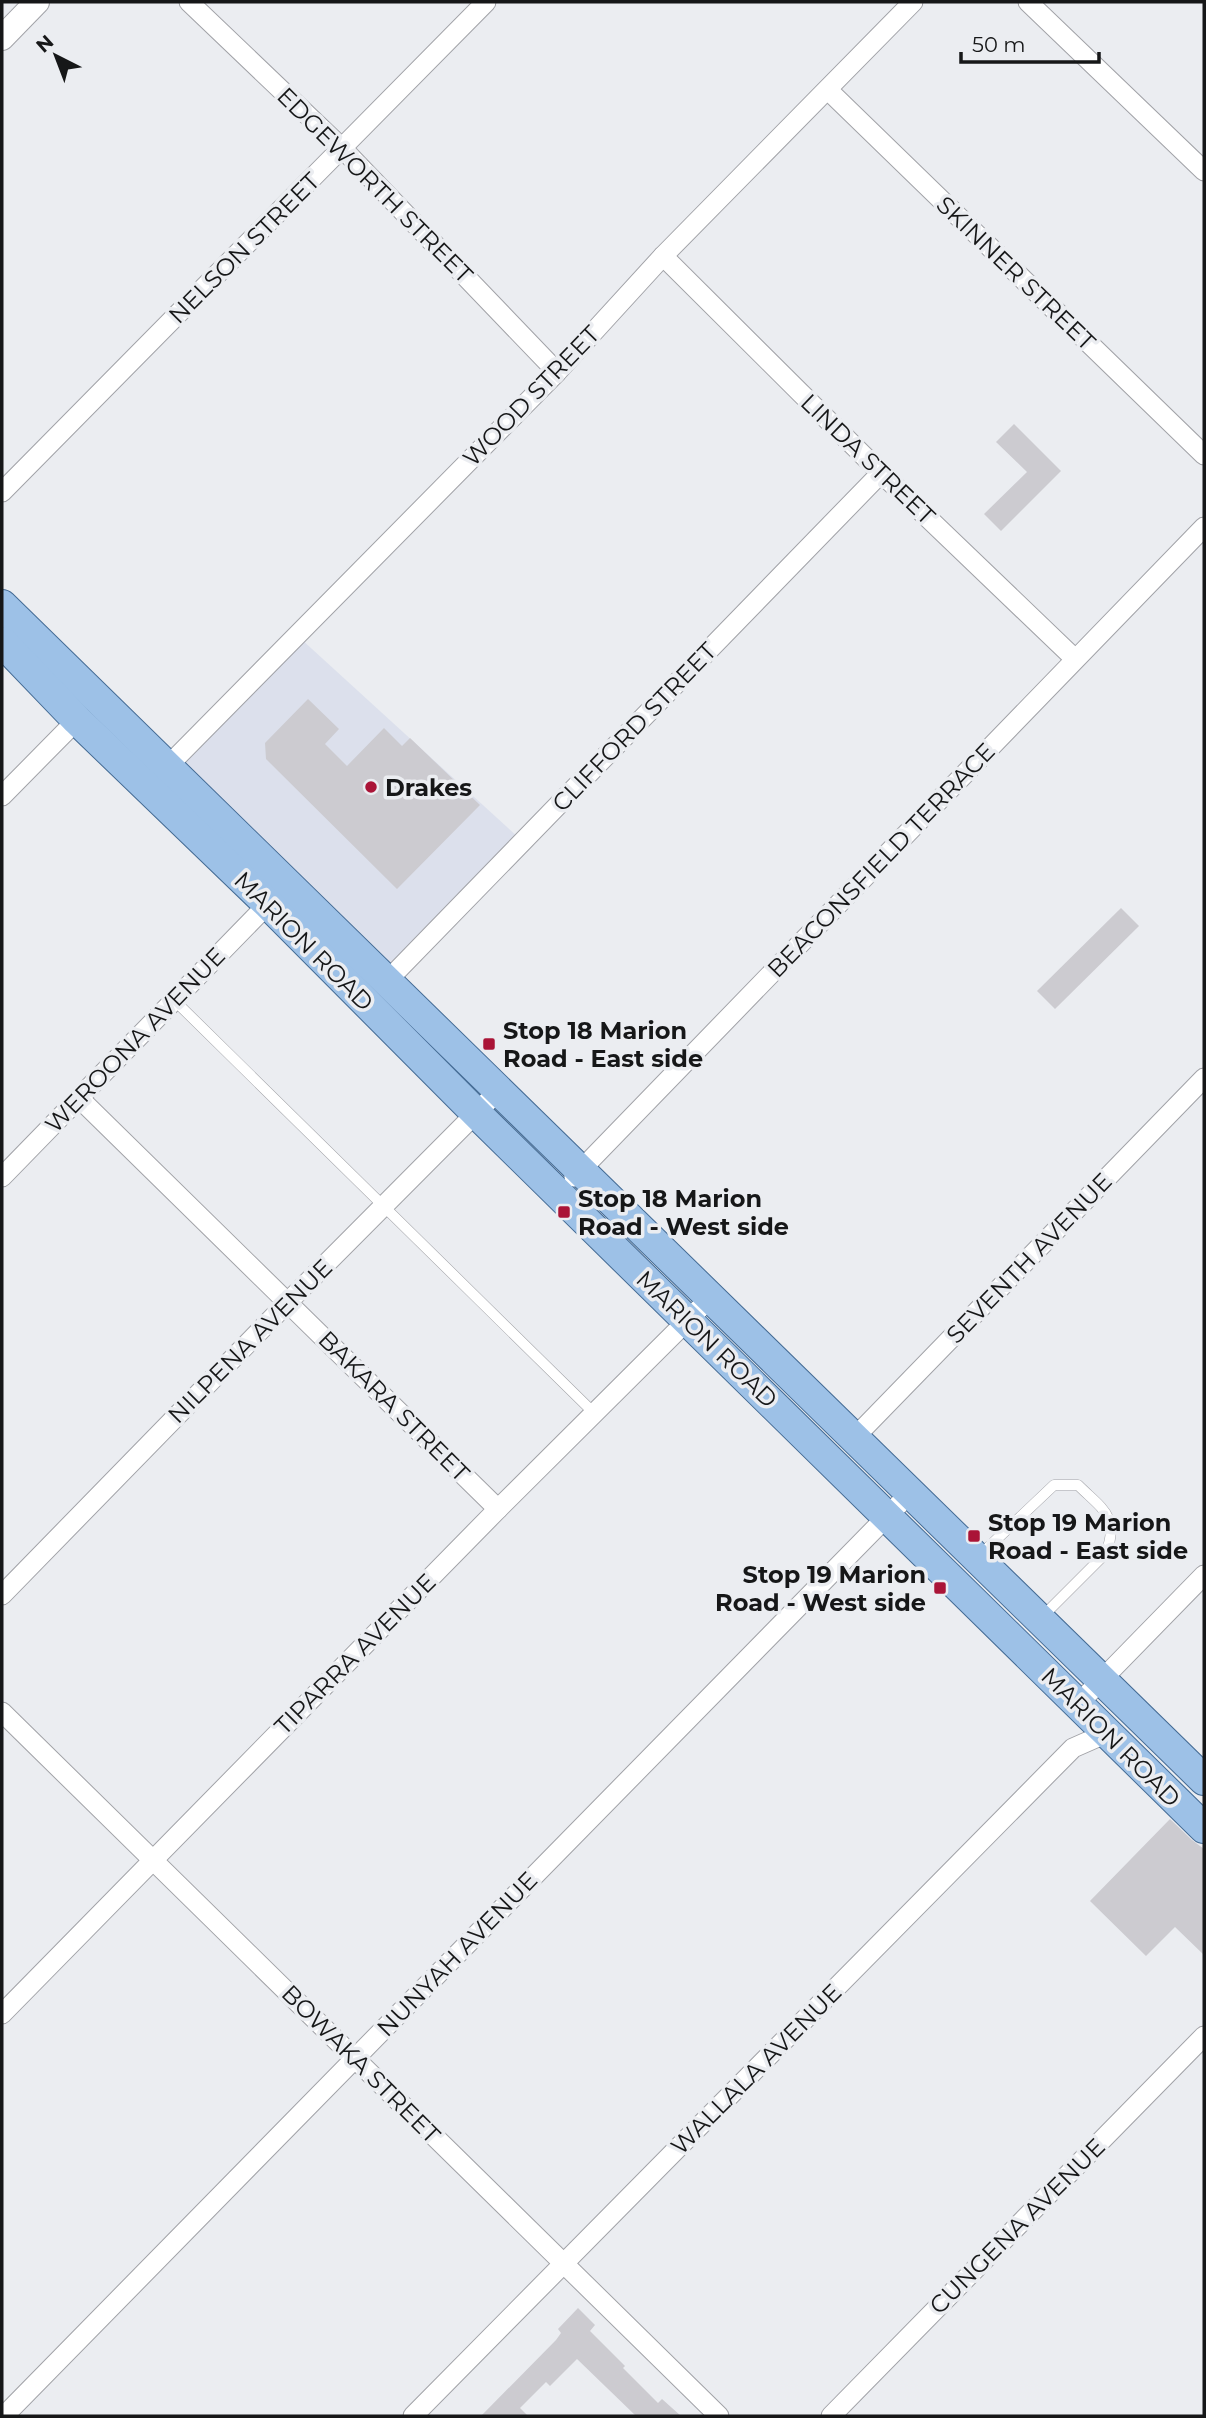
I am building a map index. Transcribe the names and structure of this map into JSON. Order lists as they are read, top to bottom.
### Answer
{
  "streets": {
    "main road": ["MARION ROAD"],
    "street": [
      "EDGEWORTH STREET",
      "NELSON STREET",
      "SKINNER STREET",
      "WOOD STREET",
      "LINDA STREET",
      "CLIFFORD STREET",
      "BEACONSFIELD TERRACE",
      "WEROONA AVENUE",
      "SEVENTH AVENUE",
      "NILPENA AVENUE",
      "BAKARA STREET",
      "TIPARRA AVENUE",
      "NUNYAH AVENUE",
      "BOWAKA STREET",
      "WALLALA AVENUE",
      "CUNGENA AVENUE"
    ]
  },
  "crossings": [
    ["EDGEWORTH STREET", "NELSON STREET"],
    ["EDGEWORTH STREET", "WOOD STREET"],
    ["SKINNER STREET", "WOOD STREET"],
    ["WOOD STREET", "LINDA STREET"],
    ["WOOD STREET", "MARION ROAD"],
    ["LINDA STREET", "CLIFFORD STREET"],
    ["LINDA STREET", "BEACONSFIELD TERRACE"],
    ["CLIFFORD STREET", "MARION ROAD"],
    ["BEACONSFIELD TERRACE", "MARION ROAD"],
    ["MARION ROAD", "WEROONA AVENUE"],
    ["MARION ROAD", "SEVENTH AVENUE"],
    ["MARION ROAD", "NILPENA AVENUE"],
    ["MARION ROAD", "TIPARRA AVENUE"],
    ["MARION ROAD", "NUNYAH AVENUE"],
    ["MARION ROAD", "WALLALA AVENUE"],
    ["WEROONA AVENUE", "BAKARA STREET"],
    ["NILPENA AVENUE", "BAKARA STREET"],
    ["BAKARA STREET", "TIPARRA AVENUE"],
    ["TIPARRA AVENUE", "BOWAKA STREET"],
    ["NUNYAH AVENUE", "BOWAKA STREET"],
    ["BOWAKA STREET", "WALLALA AVENUE"]
  ],
  "places": {
    "other": ["Drakes"],
    "transit": [
      "Stop 18 Marion Road - East side",
      "Stop 18 Marion Road - West side",
      "Stop 19 Marion Road - East side",
      "Stop 19 Marion Road - West side"
    ]
  },
  "scale_bar": "50 m",
  "north": "top left"
}
